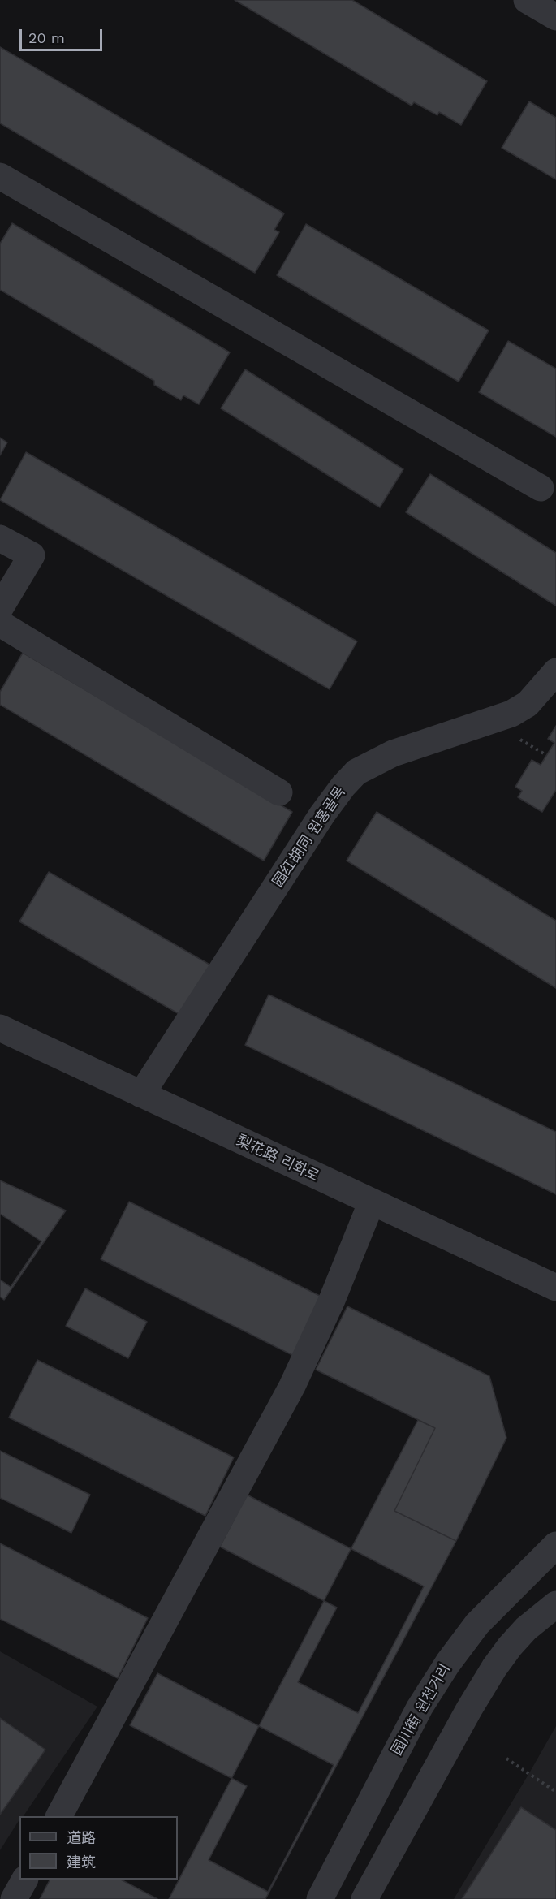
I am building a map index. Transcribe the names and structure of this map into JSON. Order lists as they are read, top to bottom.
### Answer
{
  "streets": {
    "street": ["园红胡同 원홍골목", "梨花路 리화로", "园川街 원천거리"]
  },
  "crossings": [
    ["园红胡同 원홍골목", "梨花路 리화로"]
  ],
  "legend": ["道路", "建筑"],
  "scale_bar": "20 m"
}
